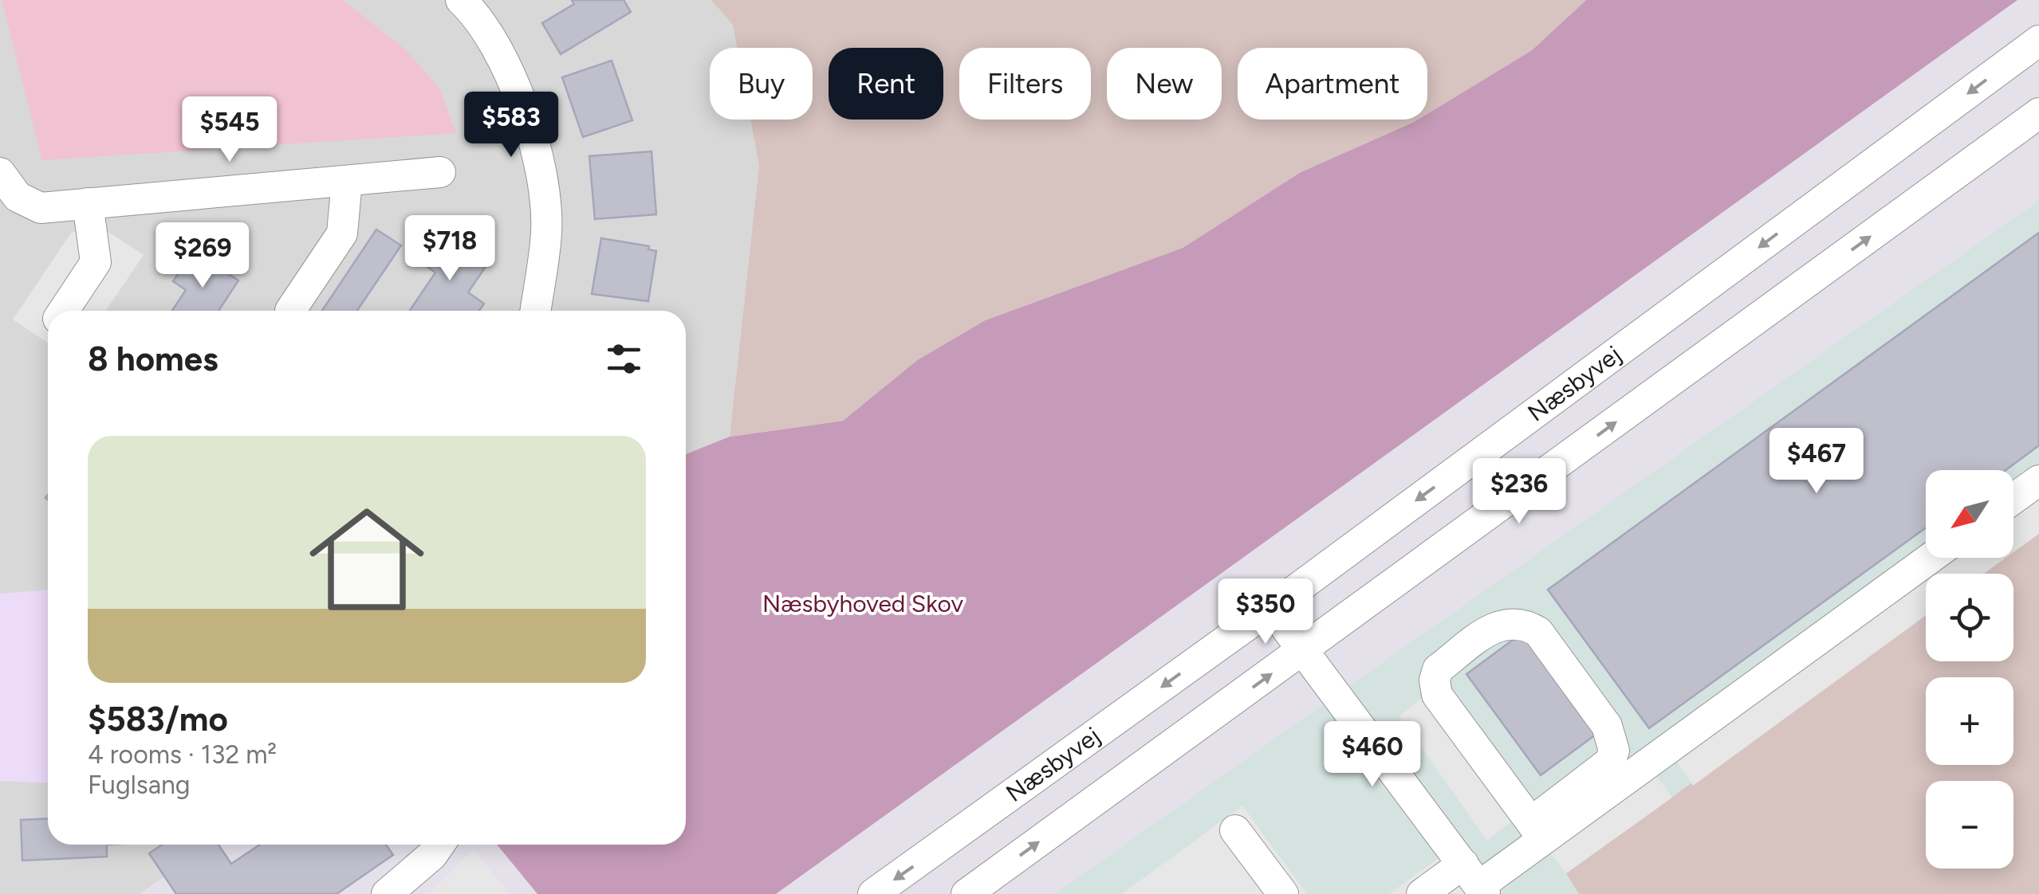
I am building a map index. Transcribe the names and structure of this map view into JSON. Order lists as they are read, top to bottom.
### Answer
{
  "streets": {
    "street": ["Næsbyvej"]
  },
  "parks": ["Næsbyhoved Skov"],
  "north": "bottom left",
  "page": {
    "chip": [
      "Buy",
      "Rent",
      "Filters",
      "New",
      "Apartment"
    ],
    "price": [
      "$583",
      "$545",
      "$718",
      "$269",
      "$467",
      "$236",
      "$350",
      "$460"
    ],
    "heading": "8 homes",
    "list": [
      {
        "name": "$583/mo",
        "note": "4 rooms · 132 m² · Fuglsang"
      }
    ],
    "map_buttons": ["+", "−"]
  }
}
